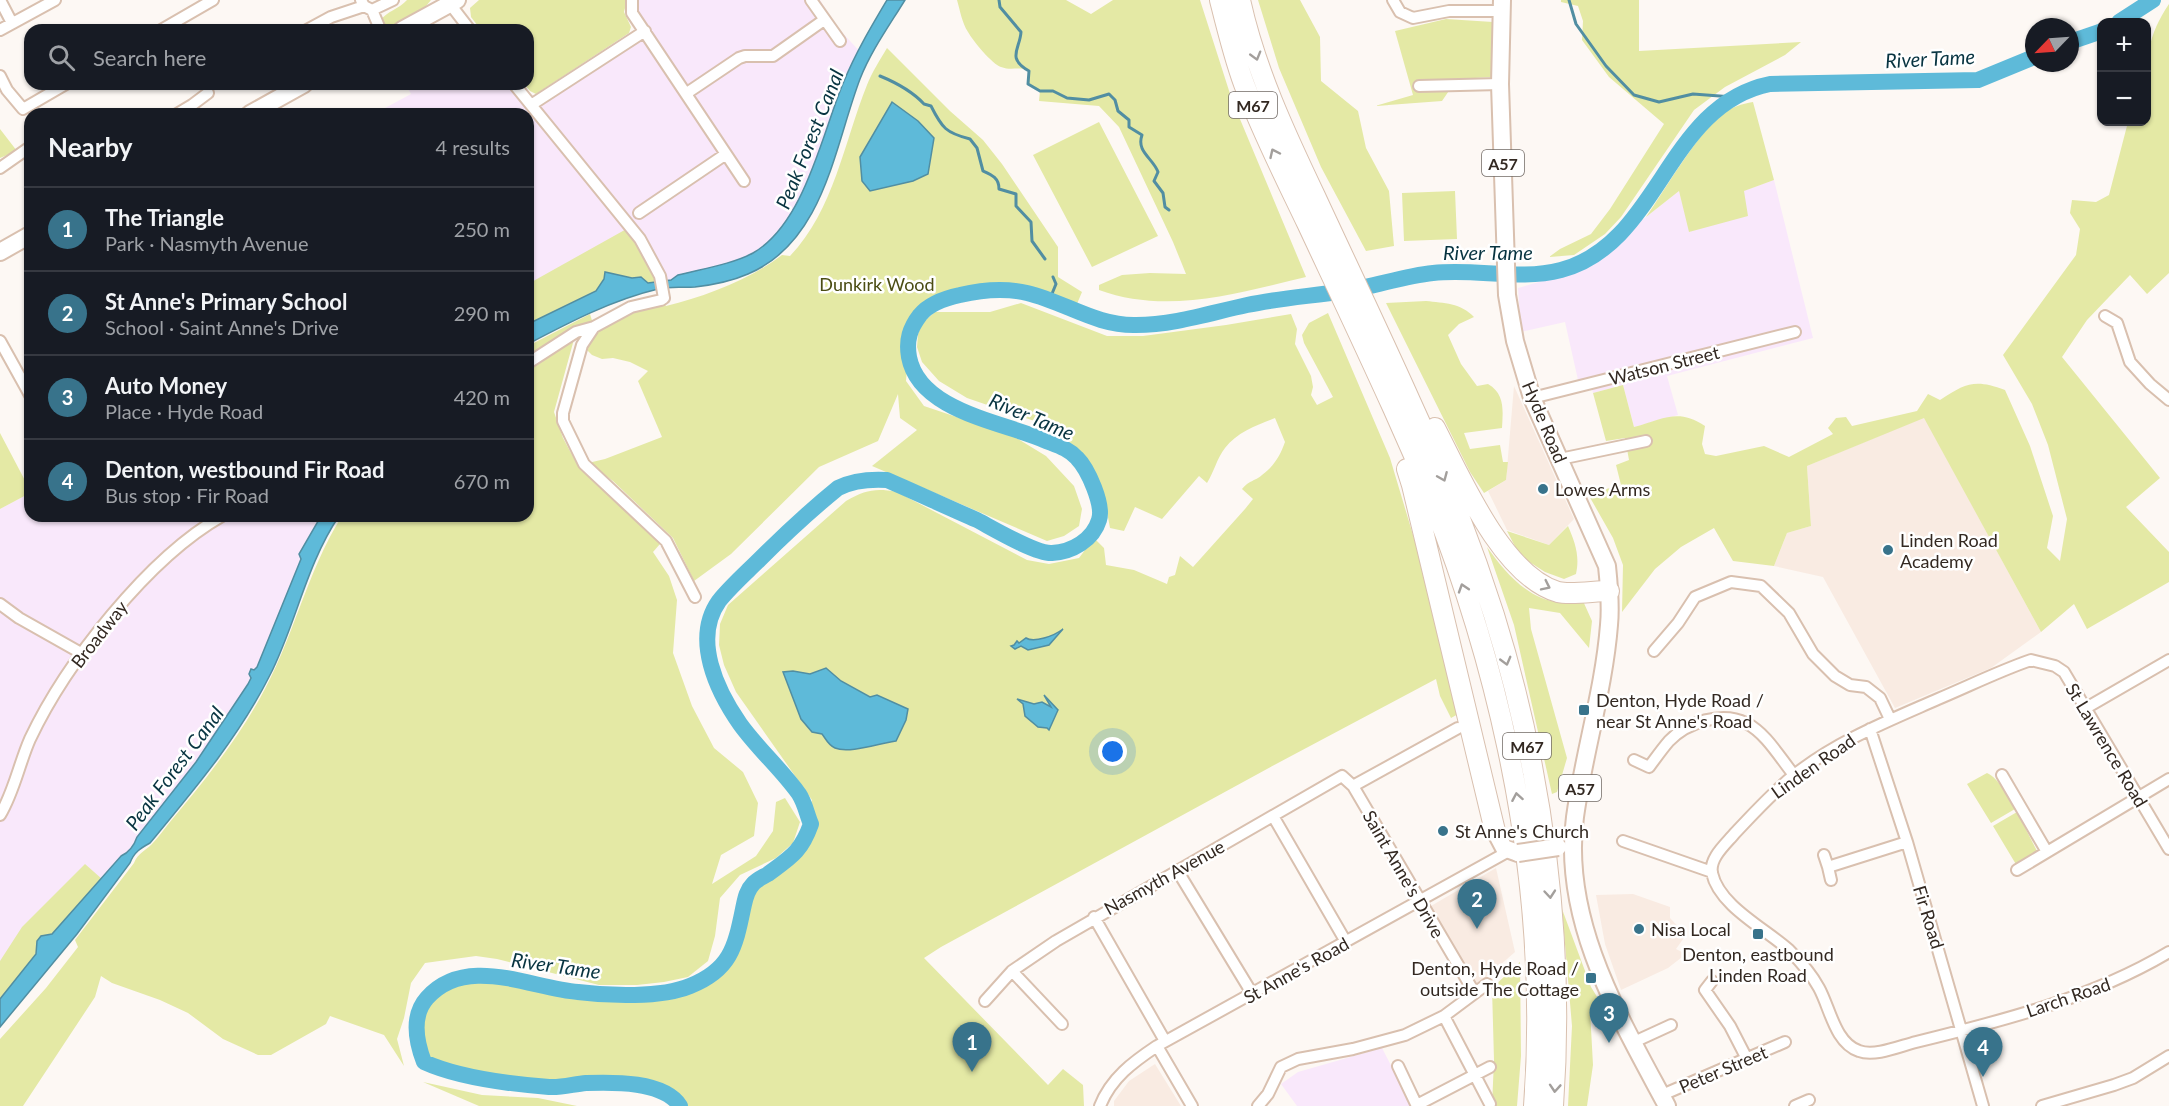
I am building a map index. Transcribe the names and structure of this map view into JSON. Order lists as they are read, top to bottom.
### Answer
{
  "streets": {
    "highway": ["M67"],
    "main road": ["A57", "Hyde Road", "St Anne's Road"],
    "street": [
      "Watson Street",
      "Broadway",
      "St Lawrence Road",
      "Linden Road",
      "Saint Anne's Drive",
      "Nasmyth Avenue",
      "Fir Road",
      "Larch Road",
      "Peter Street"
    ]
  },
  "crossings": [
    ["M67", "Hyde Road"],
    ["A57", "Hyde Road"],
    ["Watson Street", "Hyde Road"],
    ["Hyde Road", "St Anne's Road"],
    ["Hyde Road", "Peter Street"],
    ["St Lawrence Road", "Linden Road"],
    ["Linden Road", "Fir Road"],
    ["Saint Anne's Drive", "Nasmyth Avenue"],
    ["Saint Anne's Drive", "St Anne's Road"],
    ["Fir Road", "Larch Road"]
  ],
  "water": ["River Tame", "Peak Forest Canal"],
  "parks": ["Dunkirk Wood"],
  "places": {
    "other": [
      "Lowes Arms",
      "Linden Road Academy",
      "St Anne's Church",
      "Nisa Local"
    ],
    "transit": ["Denton, Hyde Road / near St Anne's Road", "Denton, eastbound Linden Road", "Denton, Hyde Road / outside The Cottage"]
  },
  "north": "bottom left",
  "page": {
    "map_buttons": ["+", "−"],
    "search": "Search here",
    "heading": ["Nearby", "4 results"],
    "list": [
      {
        "mark": "1",
        "name": "The Triangle",
        "note": "Park · Nasmyth Avenue",
        "value": "250 m"
      },
      {
        "mark": "2",
        "name": "St Anne's Primary School",
        "note": "School · Saint Anne's Drive",
        "value": "290 m"
      },
      {
        "mark": "3",
        "name": "Auto Money",
        "note": "Place · Hyde Road",
        "value": "420 m"
      },
      {
        "mark": "4",
        "name": "Denton, westbound Fir Road",
        "note": "Bus stop · Fir Road",
        "value": "670 m"
      }
    ],
    "pins": [
      "2",
      "3",
      "1",
      "4"
    ]
  }
}
